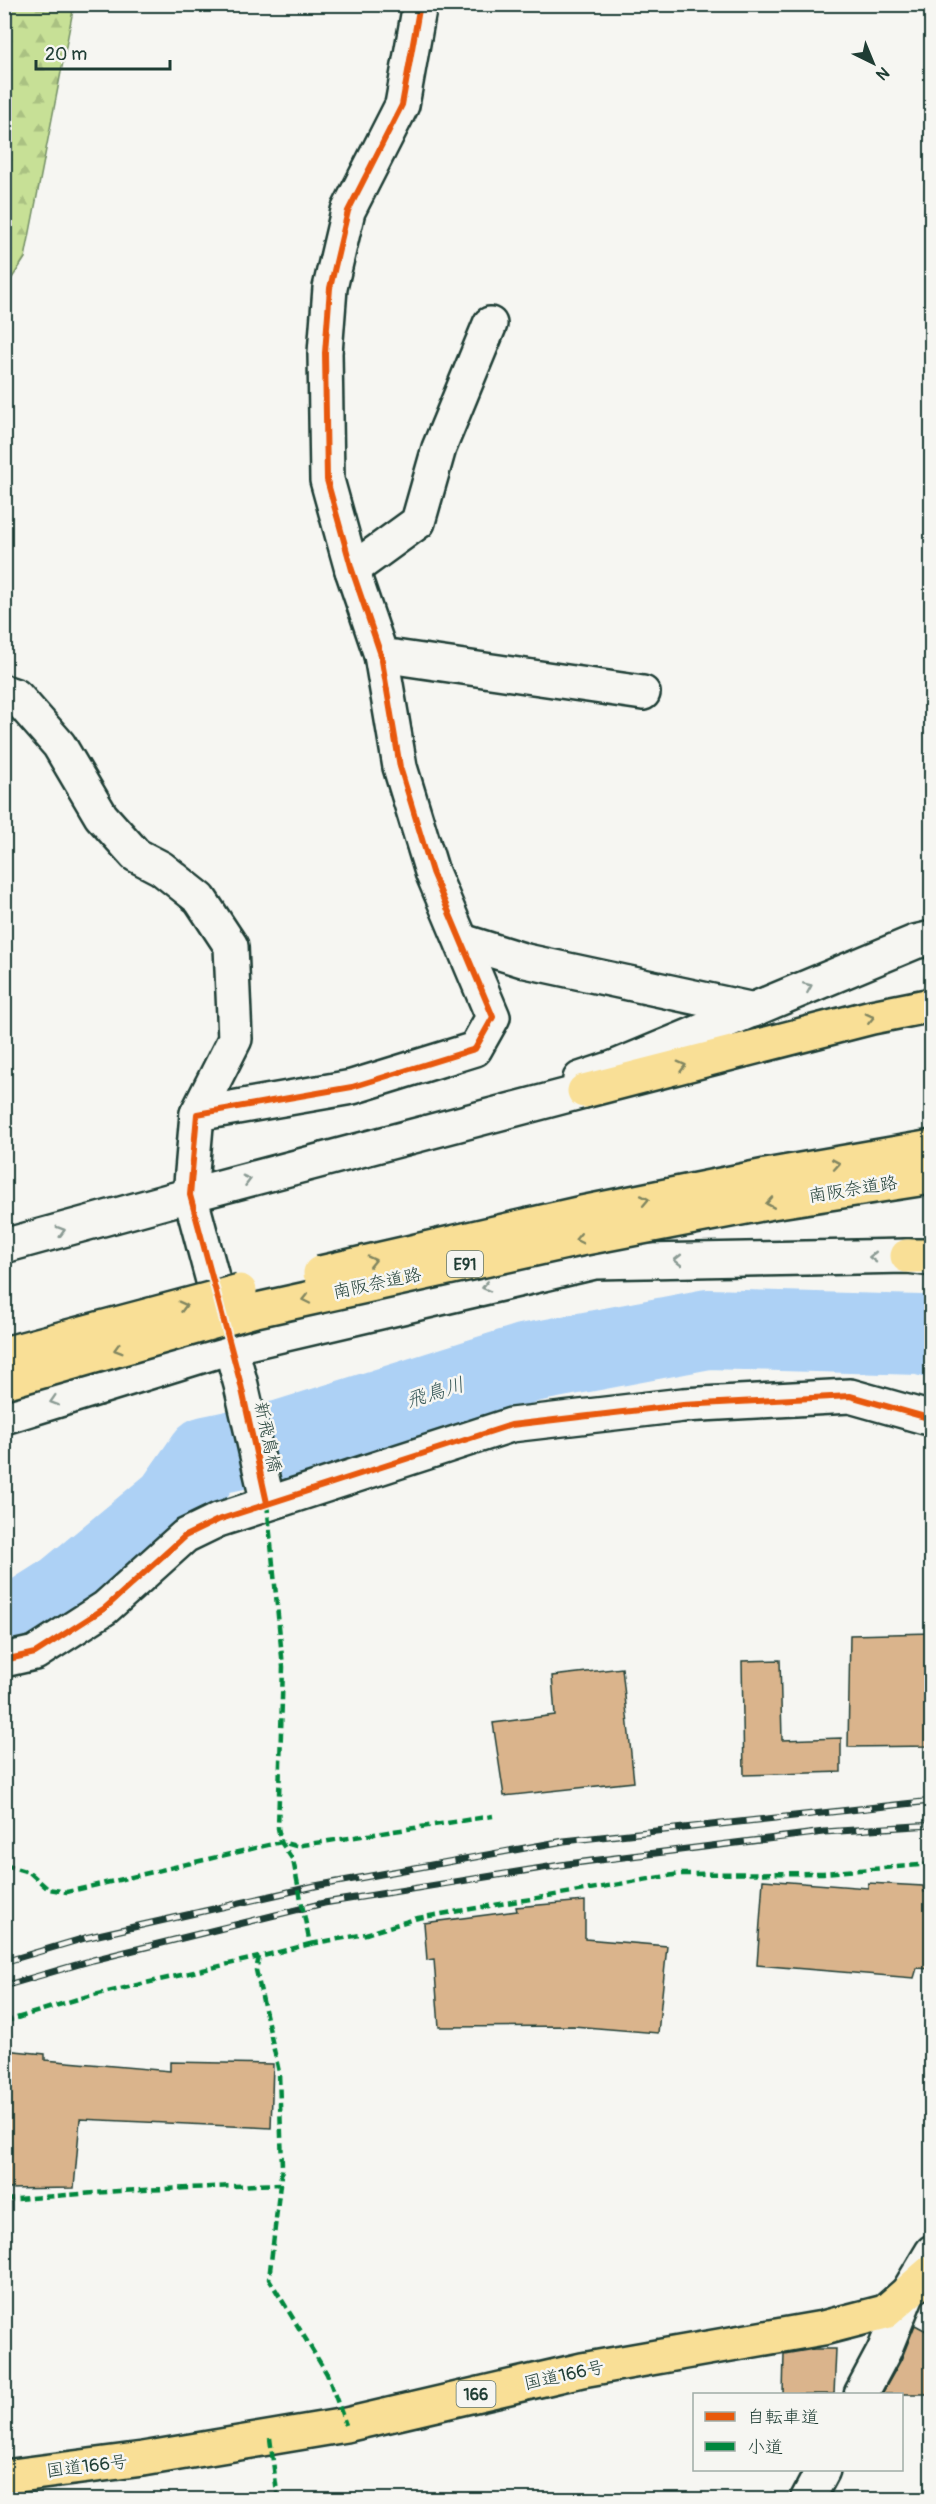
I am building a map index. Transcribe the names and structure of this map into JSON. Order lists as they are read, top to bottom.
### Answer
{
  "streets": {
    "highway": [
      "南阪奈道路",
      "E91",
      "国道166号",
      "166"
    ],
    "street": ["新飛鳥橋"]
  },
  "water": ["飛鳥川"],
  "legend": ["自転車道", "小道"],
  "scale_bar": "20 m",
  "north": "bottom right"
}
